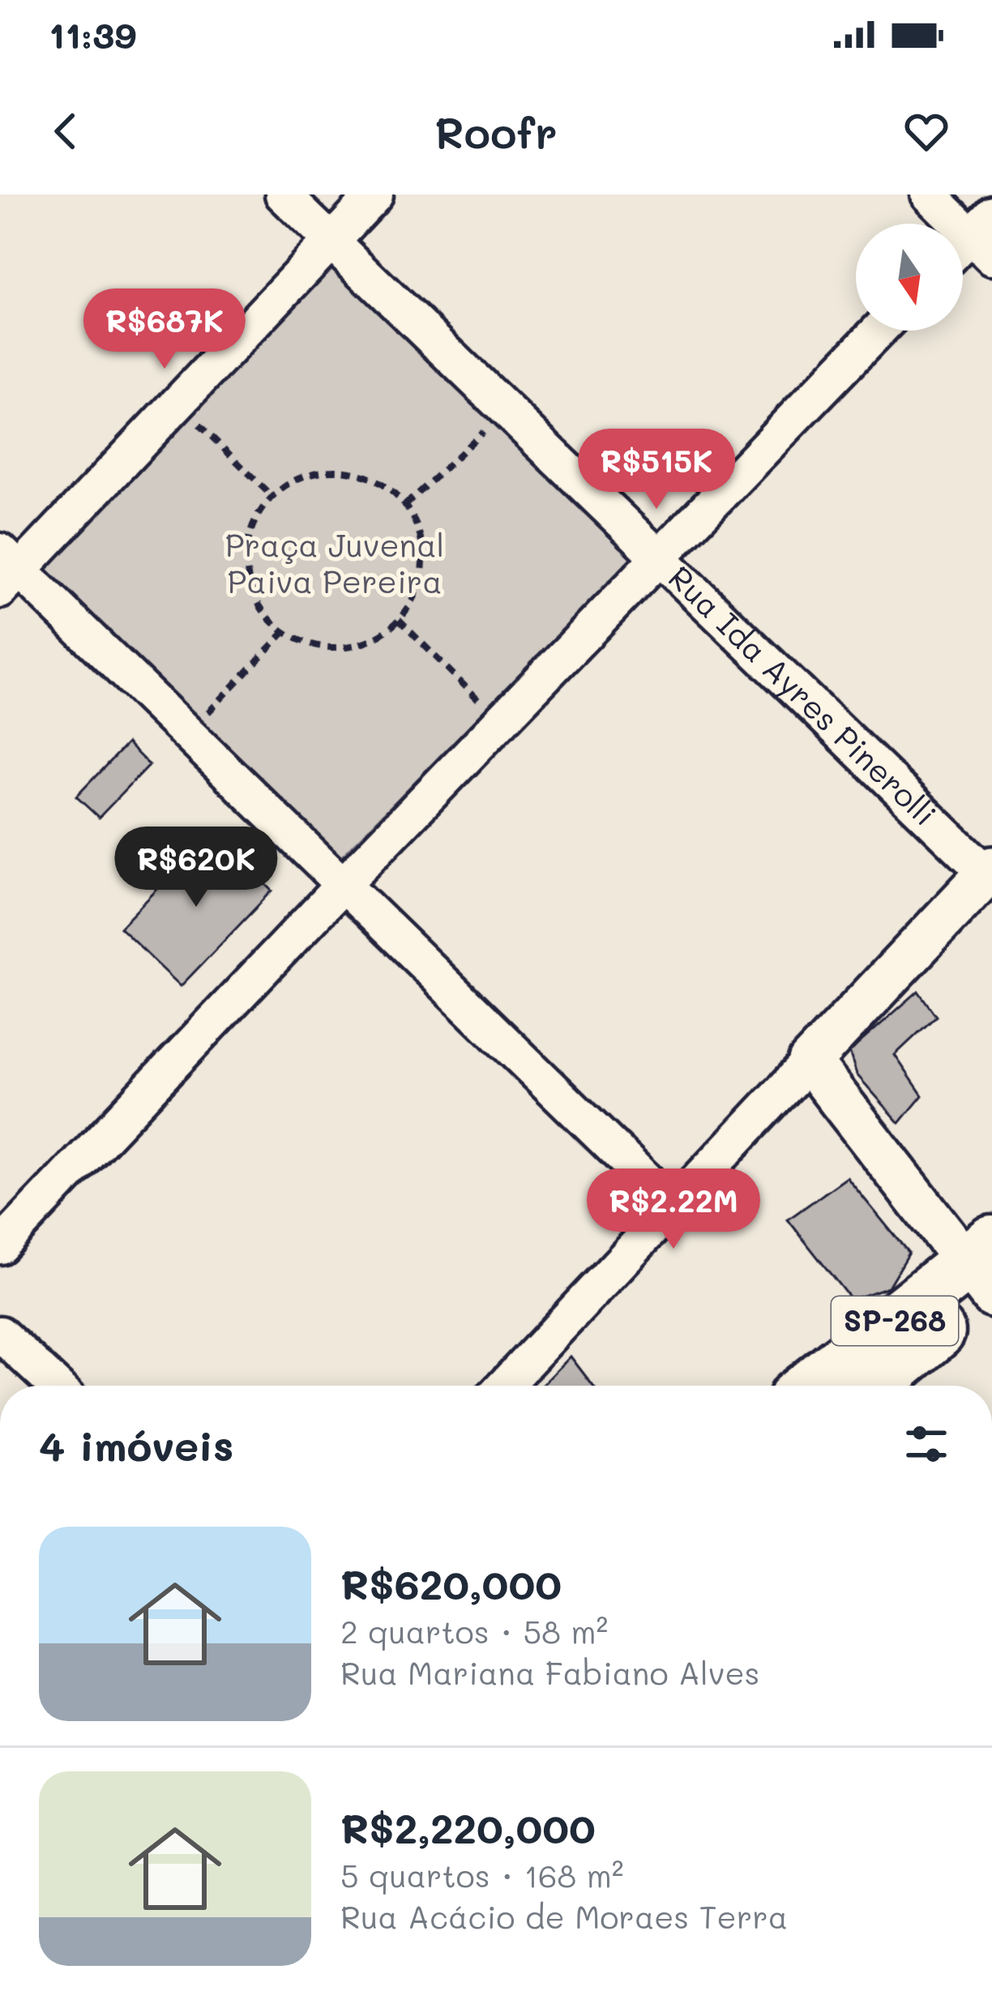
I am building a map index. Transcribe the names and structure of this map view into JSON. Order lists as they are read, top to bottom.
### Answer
{
  "streets": {
    "main road": ["SP-268"],
    "street": ["Rua Ida Ayres Pinerolli"]
  },
  "parks": ["Praça Juvenal Paiva Pereira"],
  "north": "bottom",
  "page": {
    "status": "11:39",
    "header": "Roofr",
    "price": [
      "R$687K",
      "R$515K",
      "R$620K",
      "R$2.22M"
    ],
    "heading": "4 imóveis",
    "list": [
      {
        "name": "R$620,000",
        "note": "2 quartos · 58 m² · Rua Mariana Fabiano Alves"
      },
      {
        "name": "R$2,220,000",
        "note": "5 quartos · 168 m² · Rua Acácio de Moraes Terra"
      }
    ]
  }
}
